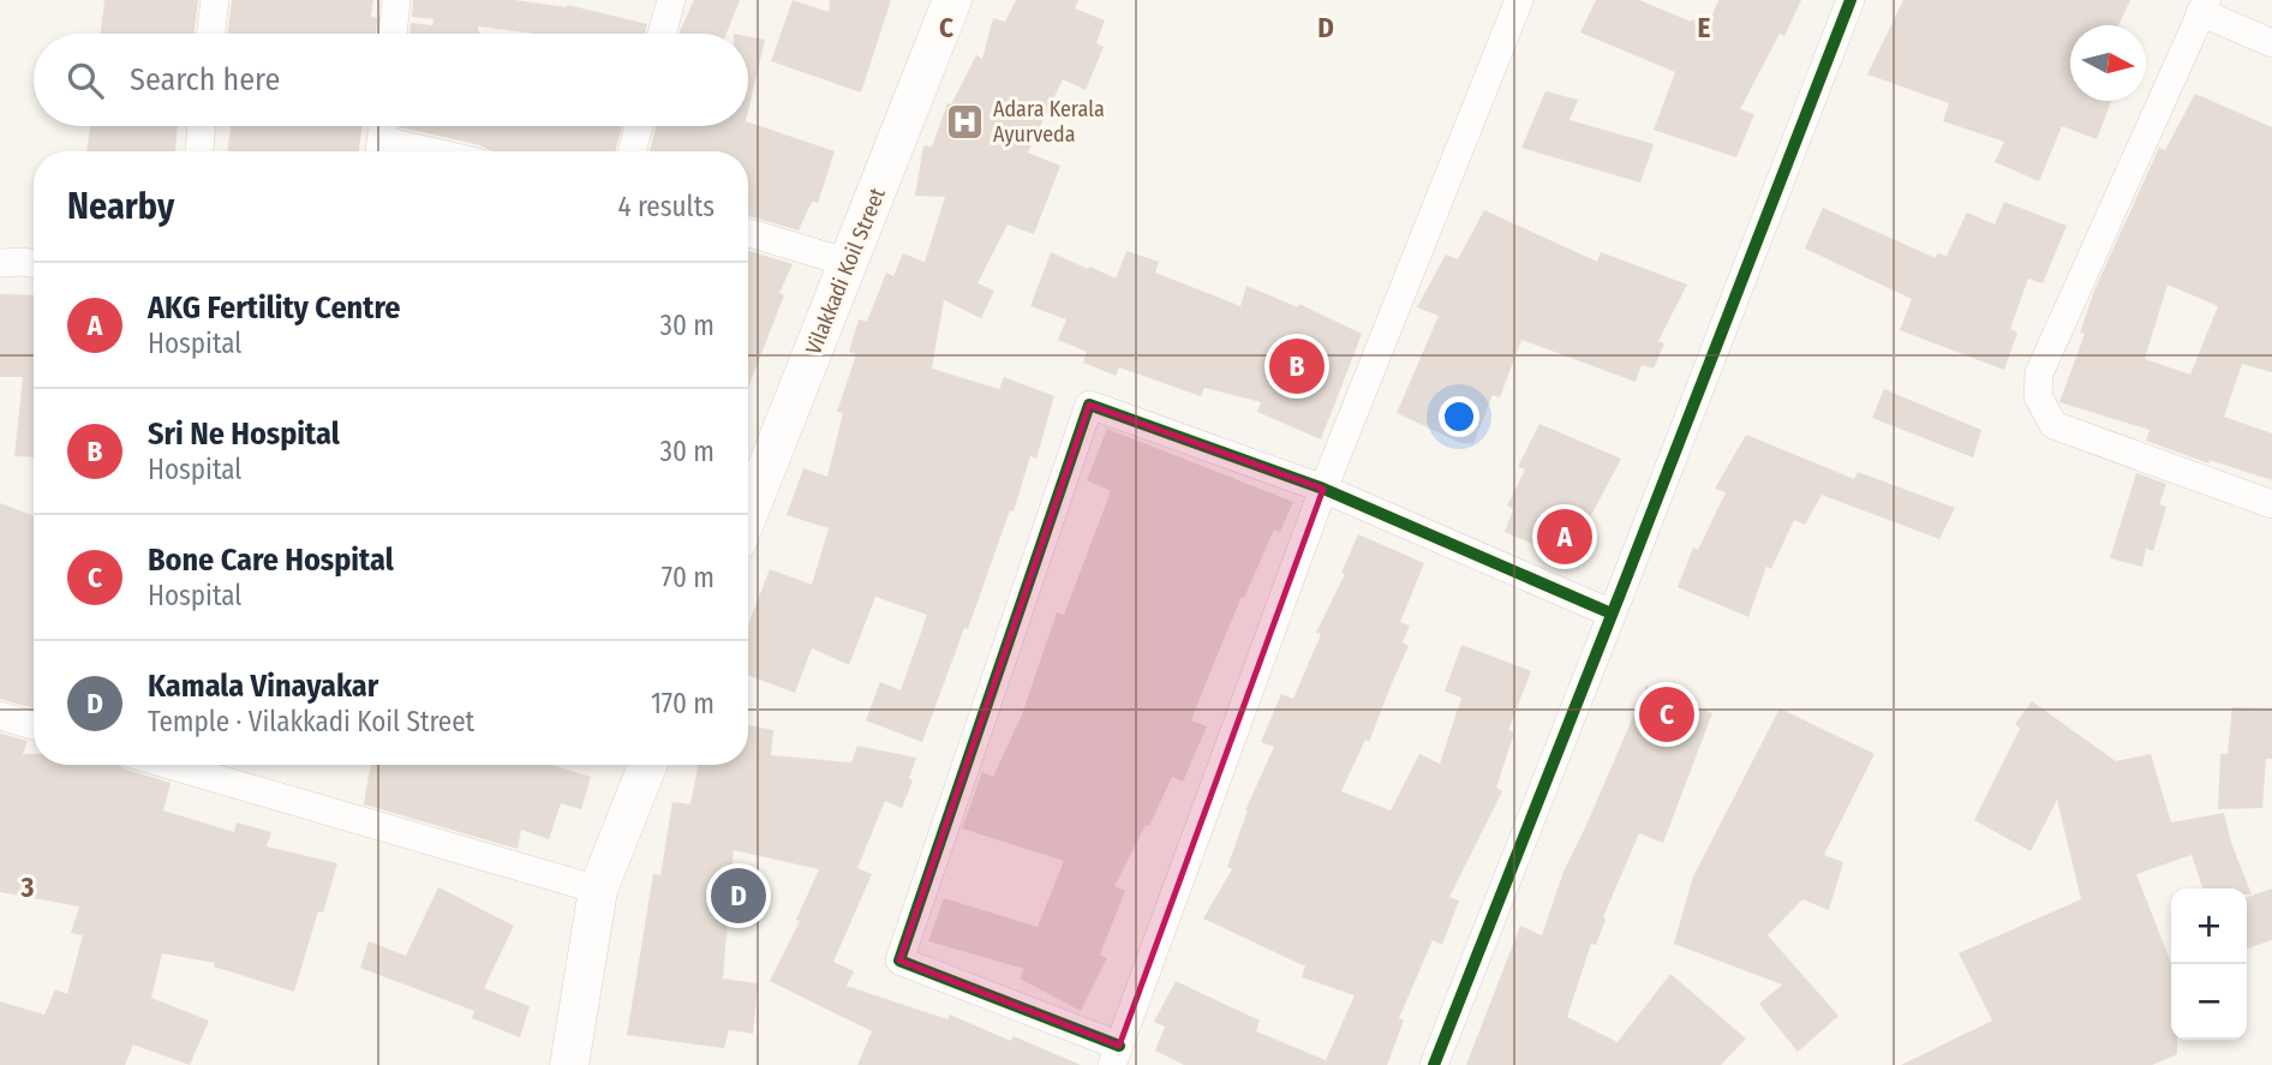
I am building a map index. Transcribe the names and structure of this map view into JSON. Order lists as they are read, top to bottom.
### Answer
{
  "streets": {
    "street": ["Vilakkadi Koil Street"]
  },
  "places": {
    "hospital": ["Adara Kerala Ayurveda"]
  },
  "north": "right",
  "page": {
    "search": "Search here",
    "heading": ["Nearby", "4 results"],
    "list": [
      {
        "mark": "A",
        "name": "AKG Fertility Centre",
        "note": "Hospital",
        "value": "30 m"
      },
      {
        "mark": "B",
        "name": "Sri Ne Hospital",
        "note": "Hospital",
        "value": "30 m"
      },
      {
        "mark": "C",
        "name": "Bone Care Hospital",
        "note": "Hospital",
        "value": "70 m"
      },
      {
        "mark": "D",
        "name": "Kamala Vinayakar",
        "note": "Temple · Vilakkadi Koil Street",
        "value": "170 m"
      }
    ],
    "pins": [
      "B",
      "A",
      "C",
      "D"
    ],
    "map_buttons": ["+", "−"]
  },
  "grid": {
    "columns": ["C", "D", "E"],
    "rows": ["3"]
  }
}
